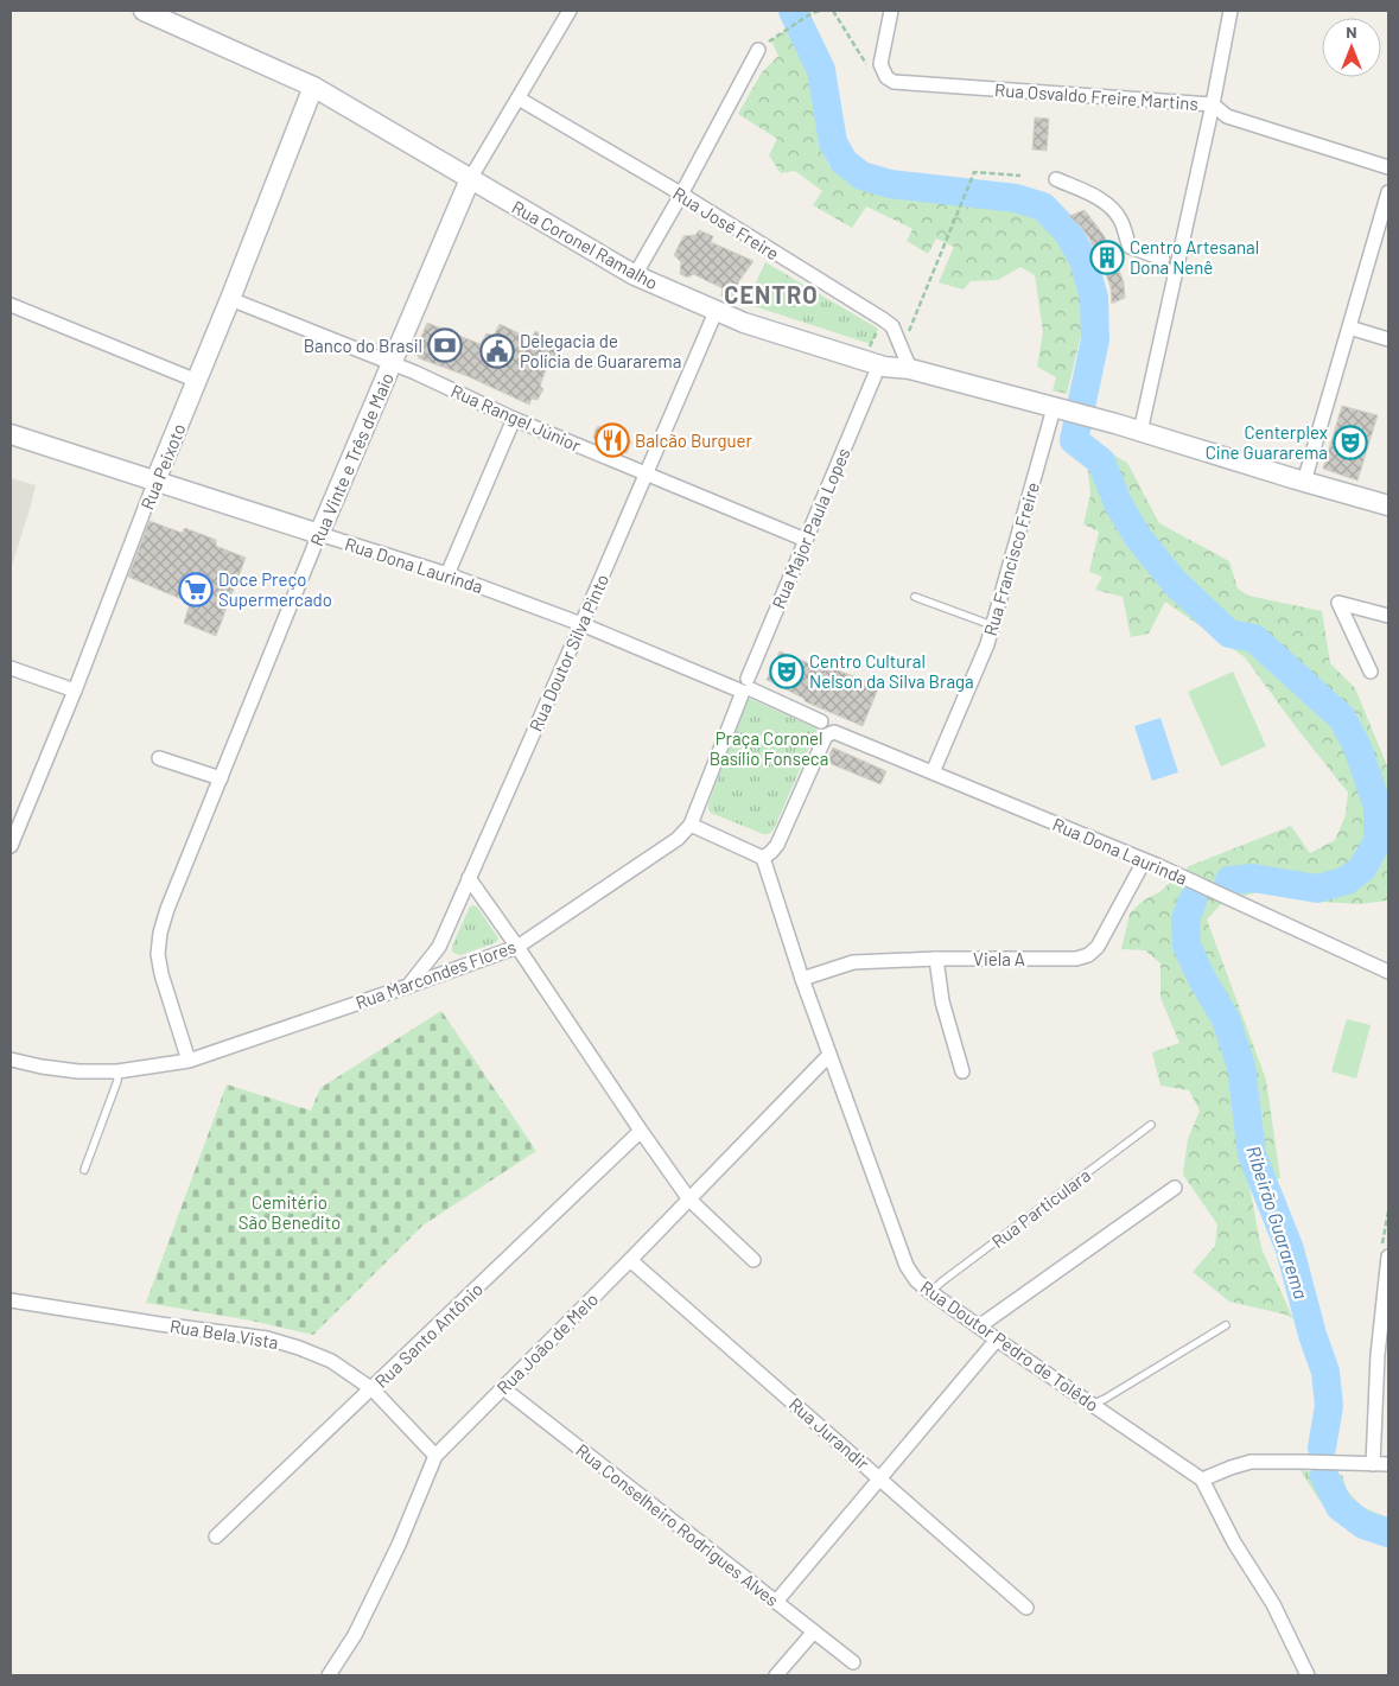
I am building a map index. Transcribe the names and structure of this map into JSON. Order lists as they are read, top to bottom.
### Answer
{
  "streets": {
    "main road": [
      "Rua Coronel Ramalho",
      "Rua Vinte e Três de Maio",
      "Rua Peixoto",
      "Rua Dona Laurinda"
    ],
    "street": [
      "Rua Osvaldo Freire Martins",
      "Rua José Freire",
      "Rua Rangel Júnior",
      "Rua Major Paula Lopes",
      "Rua Francisco Freire",
      "Rua Doutor Silva Pinto",
      "Viela A",
      "Rua Marcondes Flores",
      "Rua Bela Vista",
      "Rua Santo Antônio",
      "Rua João de Melo",
      "Rua Doutor Pedro de Tolêdo",
      "Rua Jurandir",
      "Rua Conselheiro Rodrigues Alves"
    ],
    "lane": ["Rua Particulara"]
  },
  "crossings": [
    ["Rua José Freire", "Rua Coronel Ramalho"],
    ["Rua José Freire", "Rua Vinte e Três de Maio"],
    ["Rua Coronel Ramalho", "Rua Vinte e Três de Maio"],
    ["Rua Coronel Ramalho", "Rua Peixoto"],
    ["Rua Coronel Ramalho", "Rua Francisco Freire"],
    ["Rua Coronel Ramalho", "Rua Doutor Silva Pinto"],
    ["Rua Rangel Júnior", "Rua Vinte e Três de Maio"],
    ["Rua Rangel Júnior", "Rua Peixoto"],
    ["Rua Rangel Júnior", "Rua Doutor Silva Pinto"],
    ["Rua Vinte e Três de Maio", "Rua Dona Laurinda"],
    ["Rua Vinte e Três de Maio", "Rua Marcondes Flores"],
    ["Rua Peixoto", "Rua Dona Laurinda"],
    ["Rua Major Paula Lopes", "Rua Dona Laurinda"],
    ["Rua Major Paula Lopes", "Rua Marcondes Flores"],
    ["Rua Francisco Freire", "Rua Dona Laurinda"],
    ["Rua Dona Laurinda", "Rua Doutor Silva Pinto"],
    ["Rua Dona Laurinda", "Viela A"],
    ["Rua Dona Laurinda", "Rua Marcondes Flores"],
    ["Rua Dona Laurinda", "Rua Doutor Pedro de Tolêdo"],
    ["Rua Doutor Silva Pinto", "Rua Marcondes Flores"],
    ["Viela A", "Rua Doutor Pedro de Tolêdo"],
    ["Rua Particulara", "Rua Doutor Pedro de Tolêdo"],
    ["Rua Bela Vista", "Rua Santo Antônio"],
    ["Rua Bela Vista", "Rua João de Melo"],
    ["Rua João de Melo", "Rua Doutor Pedro de Tolêdo"],
    ["Rua João de Melo", "Rua Jurandir"],
    ["Rua João de Melo", "Rua Conselheiro Rodrigues Alves"]
  ],
  "districts": ["CENTRO"],
  "water": ["Ribeirão Guararema"],
  "parks": ["Praça Coronel Basílio Fonseca", "Cemitério São Benedito"],
  "places": {
    "building": ["Centro Artesanal Dona Nenê"],
    "bank": ["Banco do Brasil"],
    "public building": ["Delegacia de Polícia de Guararema"],
    "restaurant": ["Balcão Burguer"],
    "theatre": ["Centerplex Cine Guararema", "Centro Cultural Nelson da Silva Braga"],
    "supermarket": ["Doce Preço Supermercado"]
  },
  "north": "top"
}
